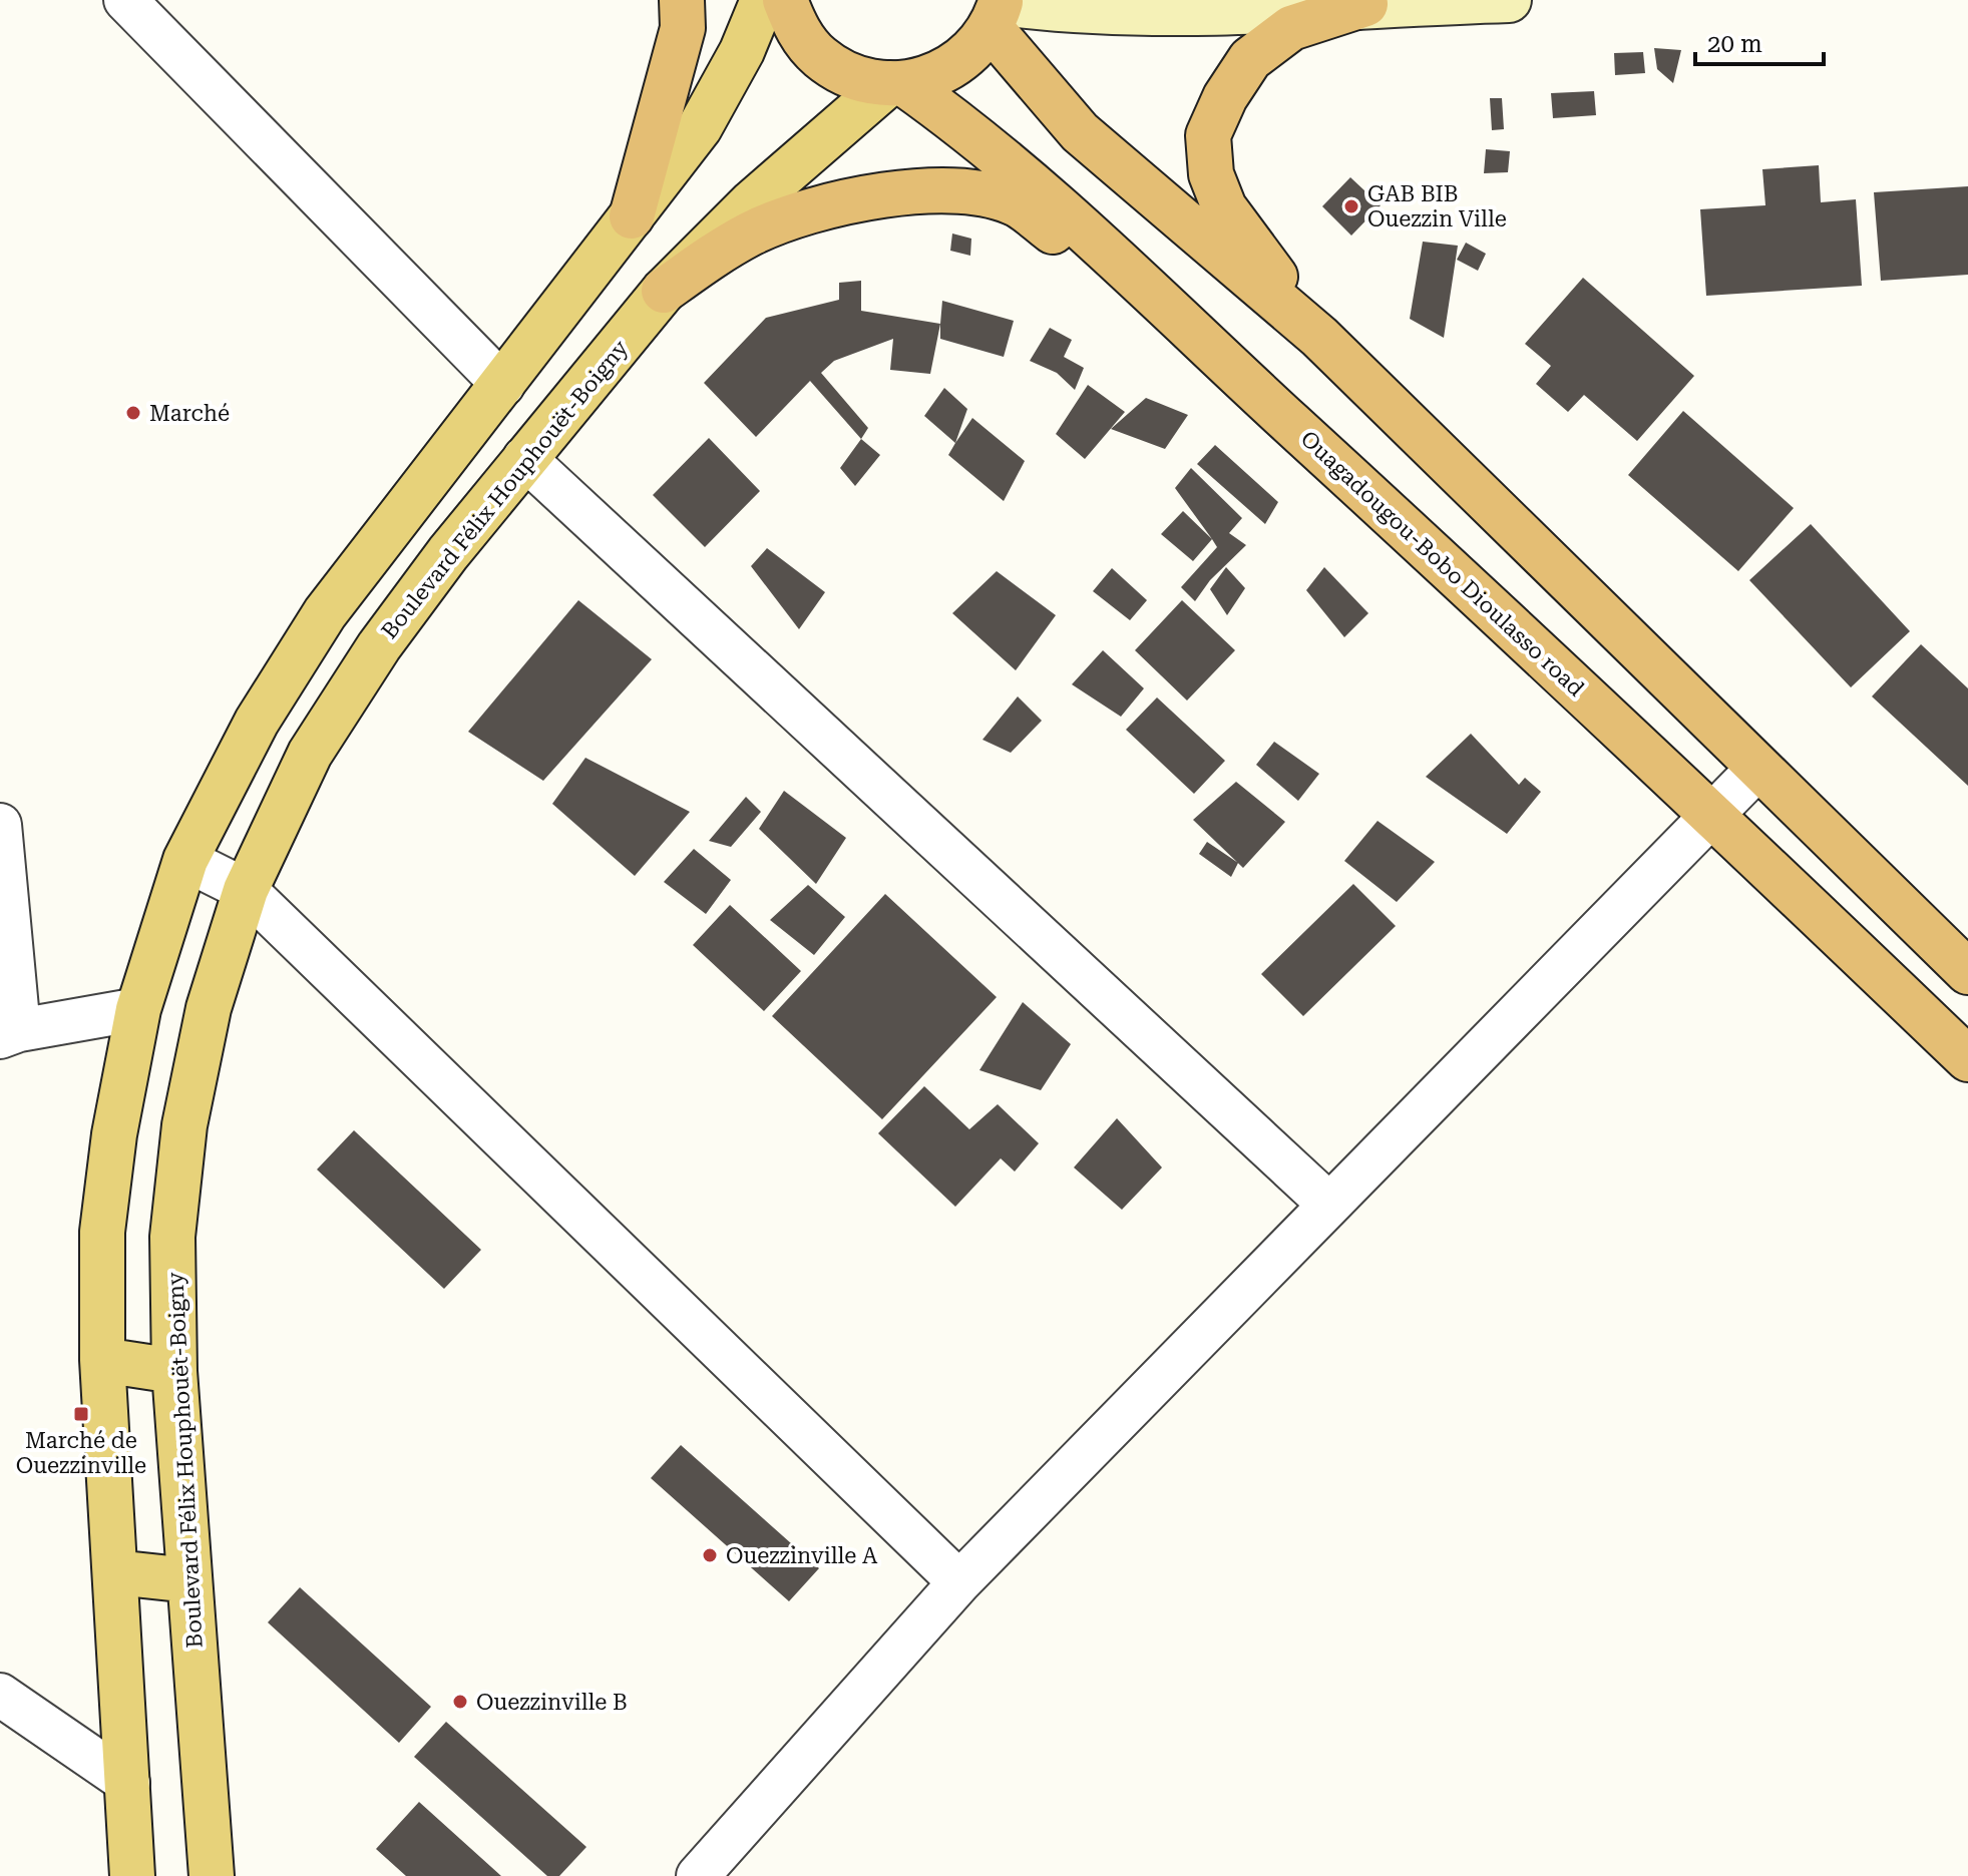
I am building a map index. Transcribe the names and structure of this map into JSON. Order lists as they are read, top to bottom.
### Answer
{
  "streets": {
    "highway": ["Ouagadougou-Bobo Dioulasso road"],
    "main road": ["Boulevard Félix Houphouët-Boigny"]
  },
  "crossings": [
    ["Boulevard Félix Houphouët-Boigny", "Ouagadougou-Bobo Dioulasso road"]
  ],
  "places": {
    "other": [
      "GAB BIB Ouezzin Ville",
      "Marché",
      "Ouezzinville A",
      "Ouezzinville B"
    ],
    "transit": ["Marché de Ouezzinville"]
  },
  "scale_bar": "20 m"
}
